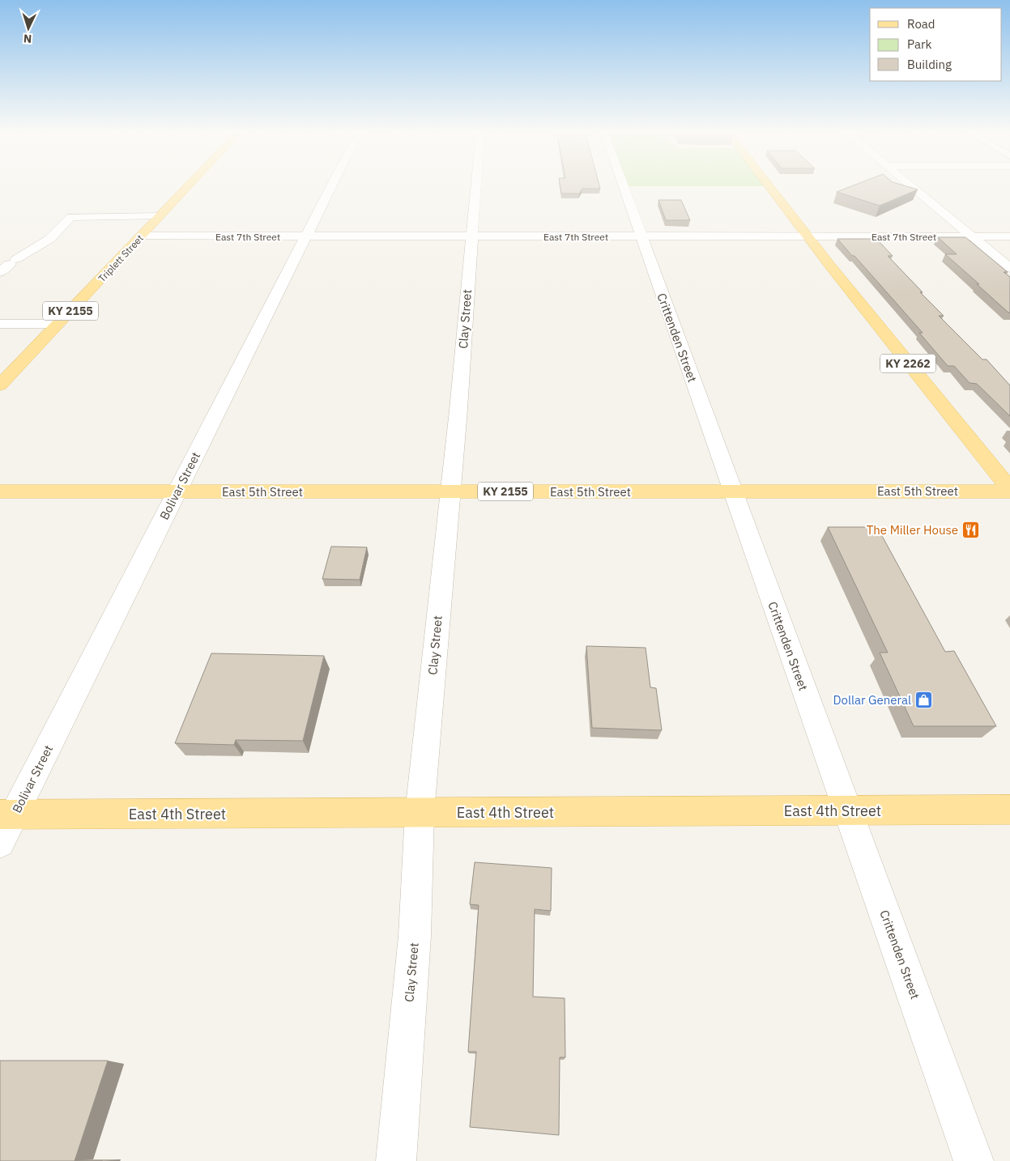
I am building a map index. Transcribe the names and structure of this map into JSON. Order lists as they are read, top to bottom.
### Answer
{
  "streets": {
    "main road": [
      "Triplett Street",
      "KY 2155",
      "KY 2262",
      "East 5th Street",
      "East 4th Street"
    ],
    "street": [
      "East 7th Street",
      "Clay Street",
      "Crittenden Street",
      "Bolivar Street"
    ]
  },
  "crossings": [
    ["East 7th Street", "Triplett Street"],
    ["East 7th Street", "Clay Street"],
    ["East 7th Street", "Crittenden Street"],
    ["East 7th Street", "KY 2262"],
    ["East 7th Street", "Bolivar Street"],
    ["Clay Street", "East 5th Street"],
    ["Clay Street", "East 4th Street"],
    ["Crittenden Street", "East 5th Street"],
    ["Crittenden Street", "East 4th Street"],
    ["KY 2262", "East 5th Street"],
    ["Bolivar Street", "East 5th Street"],
    ["Bolivar Street", "East 4th Street"]
  ],
  "places": {
    "restaurant": ["The Miller House"],
    "shop": ["Dollar General"]
  },
  "legend": ["Road", "Park", "Building"],
  "north": "bottom"
}
